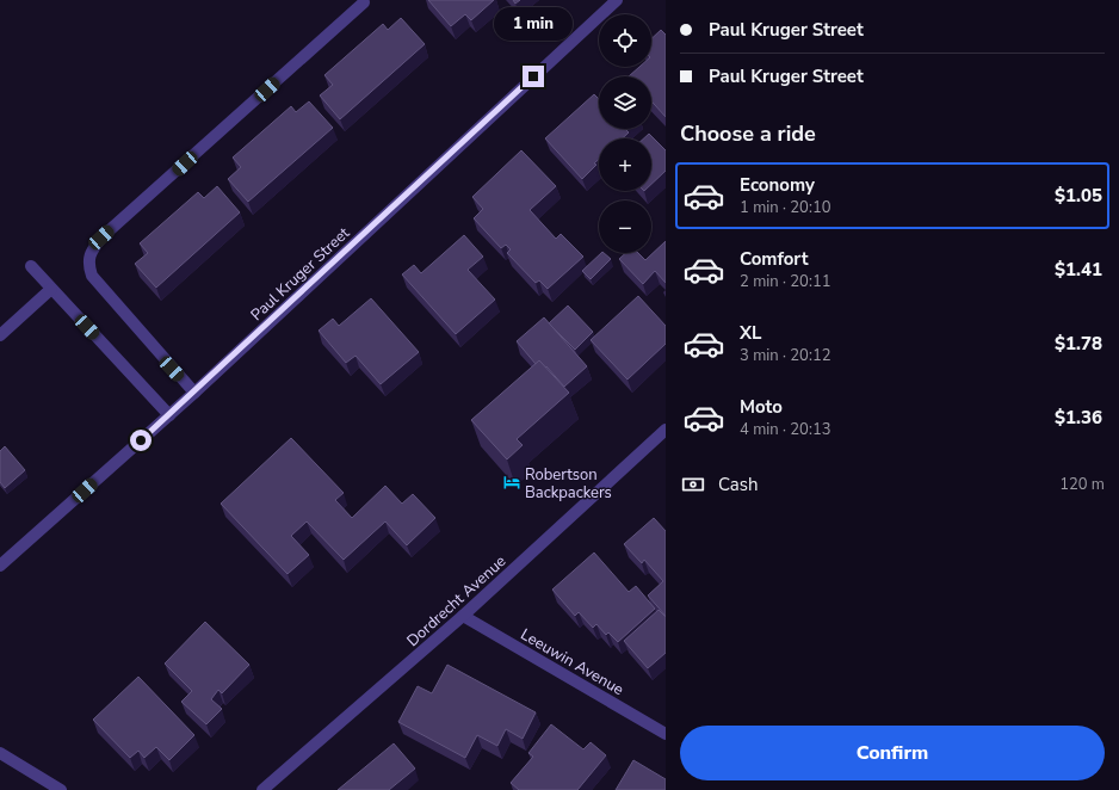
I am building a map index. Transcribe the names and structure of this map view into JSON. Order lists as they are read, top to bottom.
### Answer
{
  "streets": {
    "street": ["Paul Kruger Street", "Dordrecht Avenue", "Leeuwin Avenue"]
  },
  "crossings": [
    ["Dordrecht Avenue", "Leeuwin Avenue"]
  ],
  "places": {
    "hotel": ["Robertson Backpackers"]
  },
  "page": {
    "banner": ["Paul Kruger Street", "Paul Kruger Street"],
    "bubble": "1 min",
    "map_buttons": ["+", "−"],
    "heading": "Choose a ride",
    "list": [
      {
        "name": "Economy",
        "note": "1 min · 20:10",
        "value": "$1.05"
      },
      {
        "name": "Comfort",
        "note": "2 min · 20:11",
        "value": "$1.41"
      },
      {
        "name": "XL",
        "note": "3 min · 20:12",
        "value": "$1.78"
      },
      {
        "name": "Moto",
        "note": "4 min · 20:13",
        "value": "$1.36"
      }
    ],
    "pay": ["Cash", "120 m"],
    "buttons": "Confirm"
  }
}
